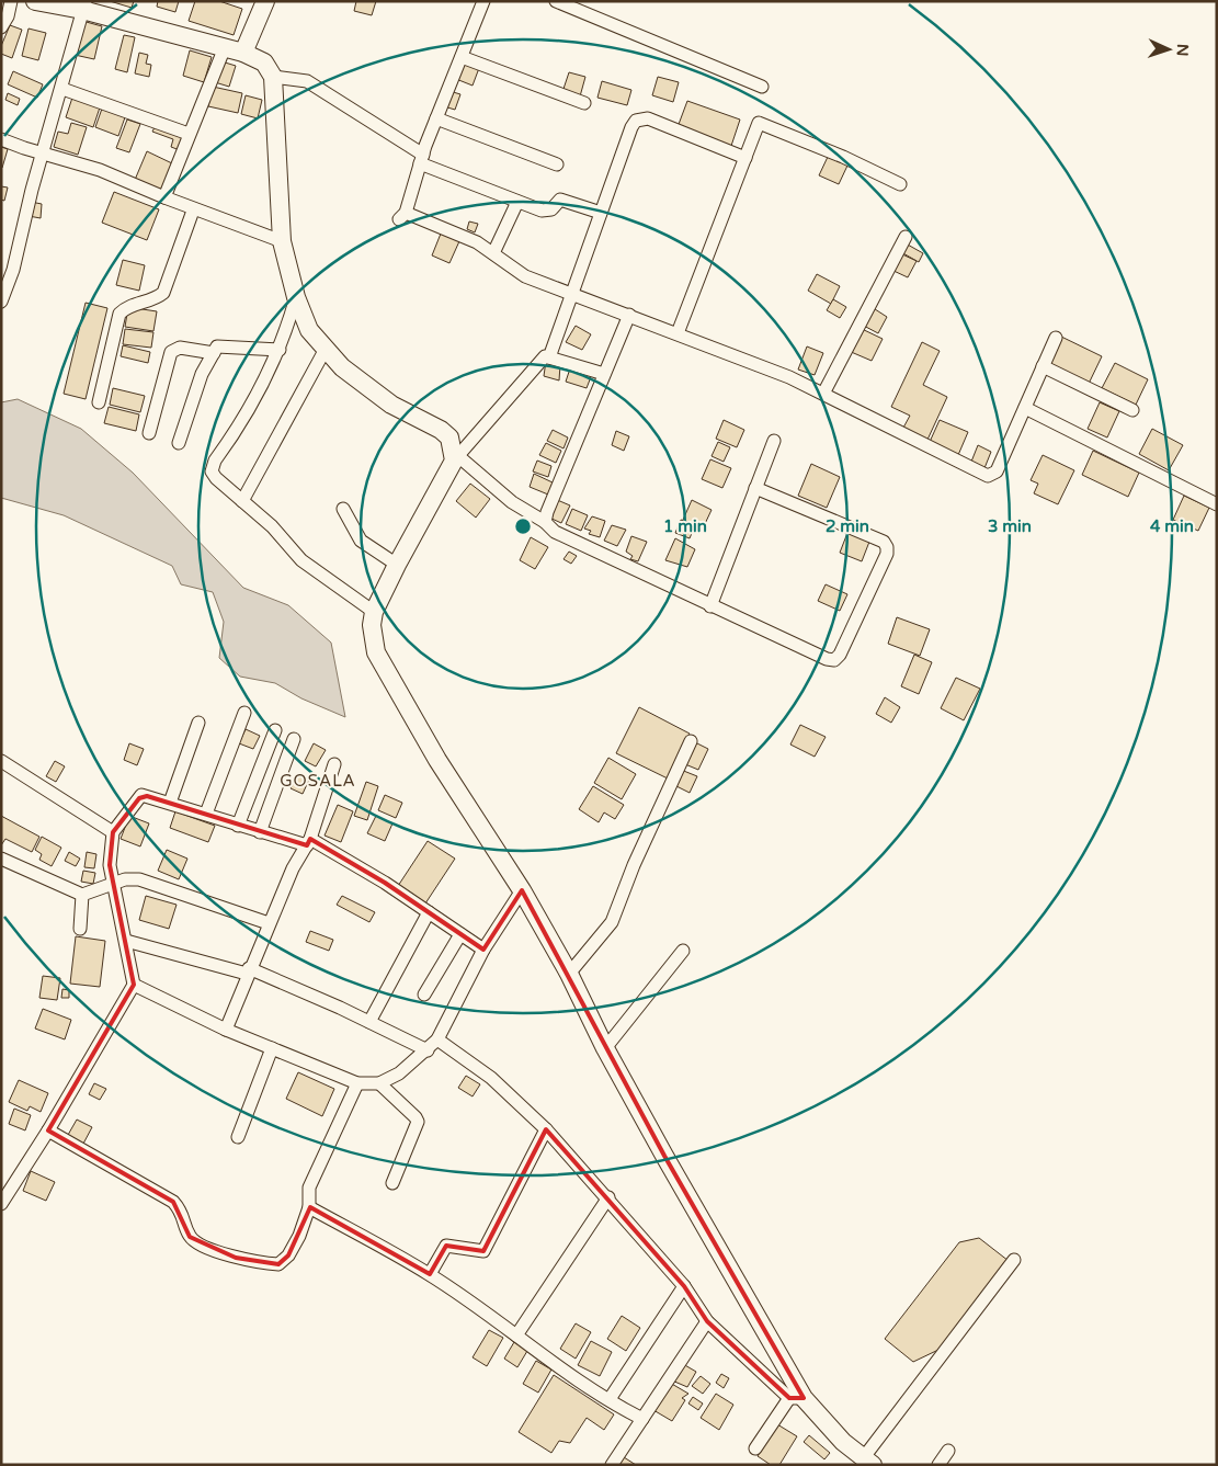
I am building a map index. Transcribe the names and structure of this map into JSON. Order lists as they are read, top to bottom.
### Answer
{
  "districts": ["GOSALA"],
  "north": "right",
  "rings": [
    "1 min",
    "2 min",
    "3 min",
    "4 min"
  ]
}
